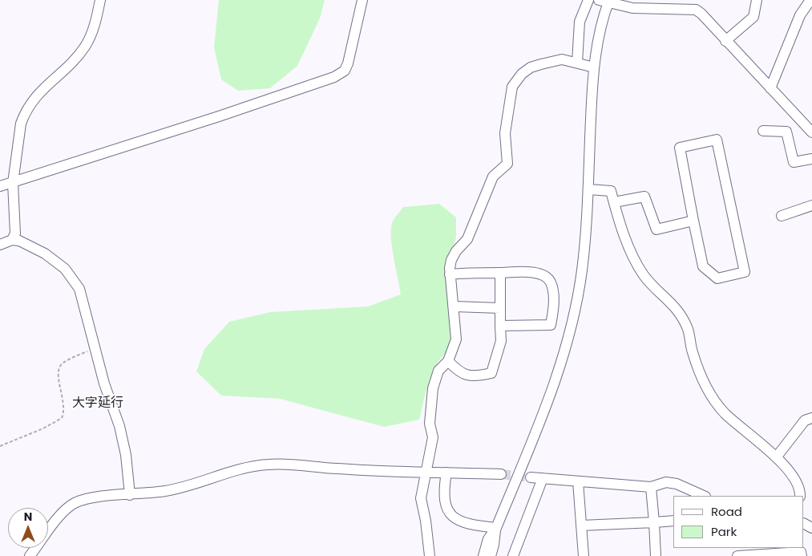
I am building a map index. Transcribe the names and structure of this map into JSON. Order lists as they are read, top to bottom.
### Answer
{
  "districts": ["大字延行"],
  "legend": ["Road", "Park"],
  "north": "top"
}
